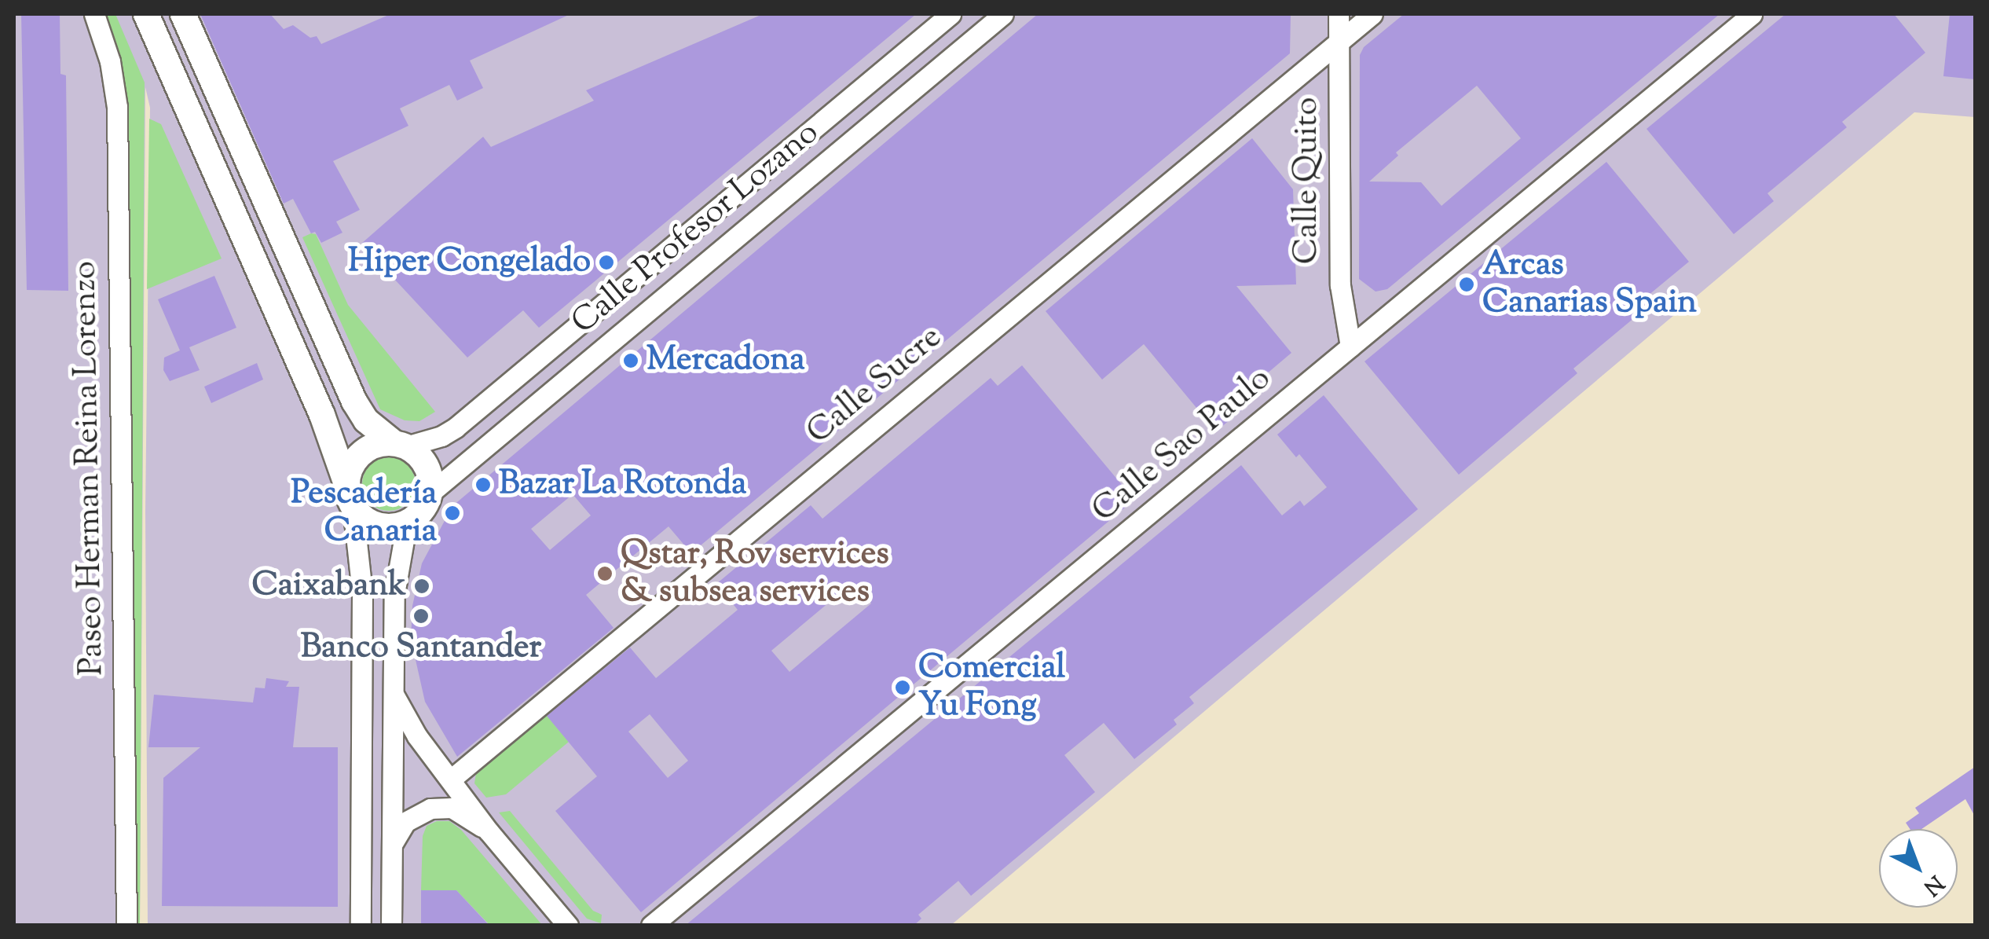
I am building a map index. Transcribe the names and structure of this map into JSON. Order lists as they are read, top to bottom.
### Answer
{
  "streets": {
    "street": [
      "Calle Quito",
      "Calle Profesor Lozano",
      "Calle Sucre",
      "Calle Sao Paulo",
      "Paseo Herman Reina Lorenzo"
    ]
  },
  "crossings": [
    ["Calle Quito", "Calle Sucre"],
    ["Calle Quito", "Calle Sao Paulo"]
  ],
  "places": [
    "Hiper Congelado",
    "Arcas Canarias Spain",
    "Mercadona",
    "Bazar La Rotonda",
    "Pescadería Canaria",
    "Qstar, Rov services & subsea services",
    "Caixabank",
    "Banco Santander",
    "Comercial Yu Fong"
  ],
  "north": "bottom right"
}
